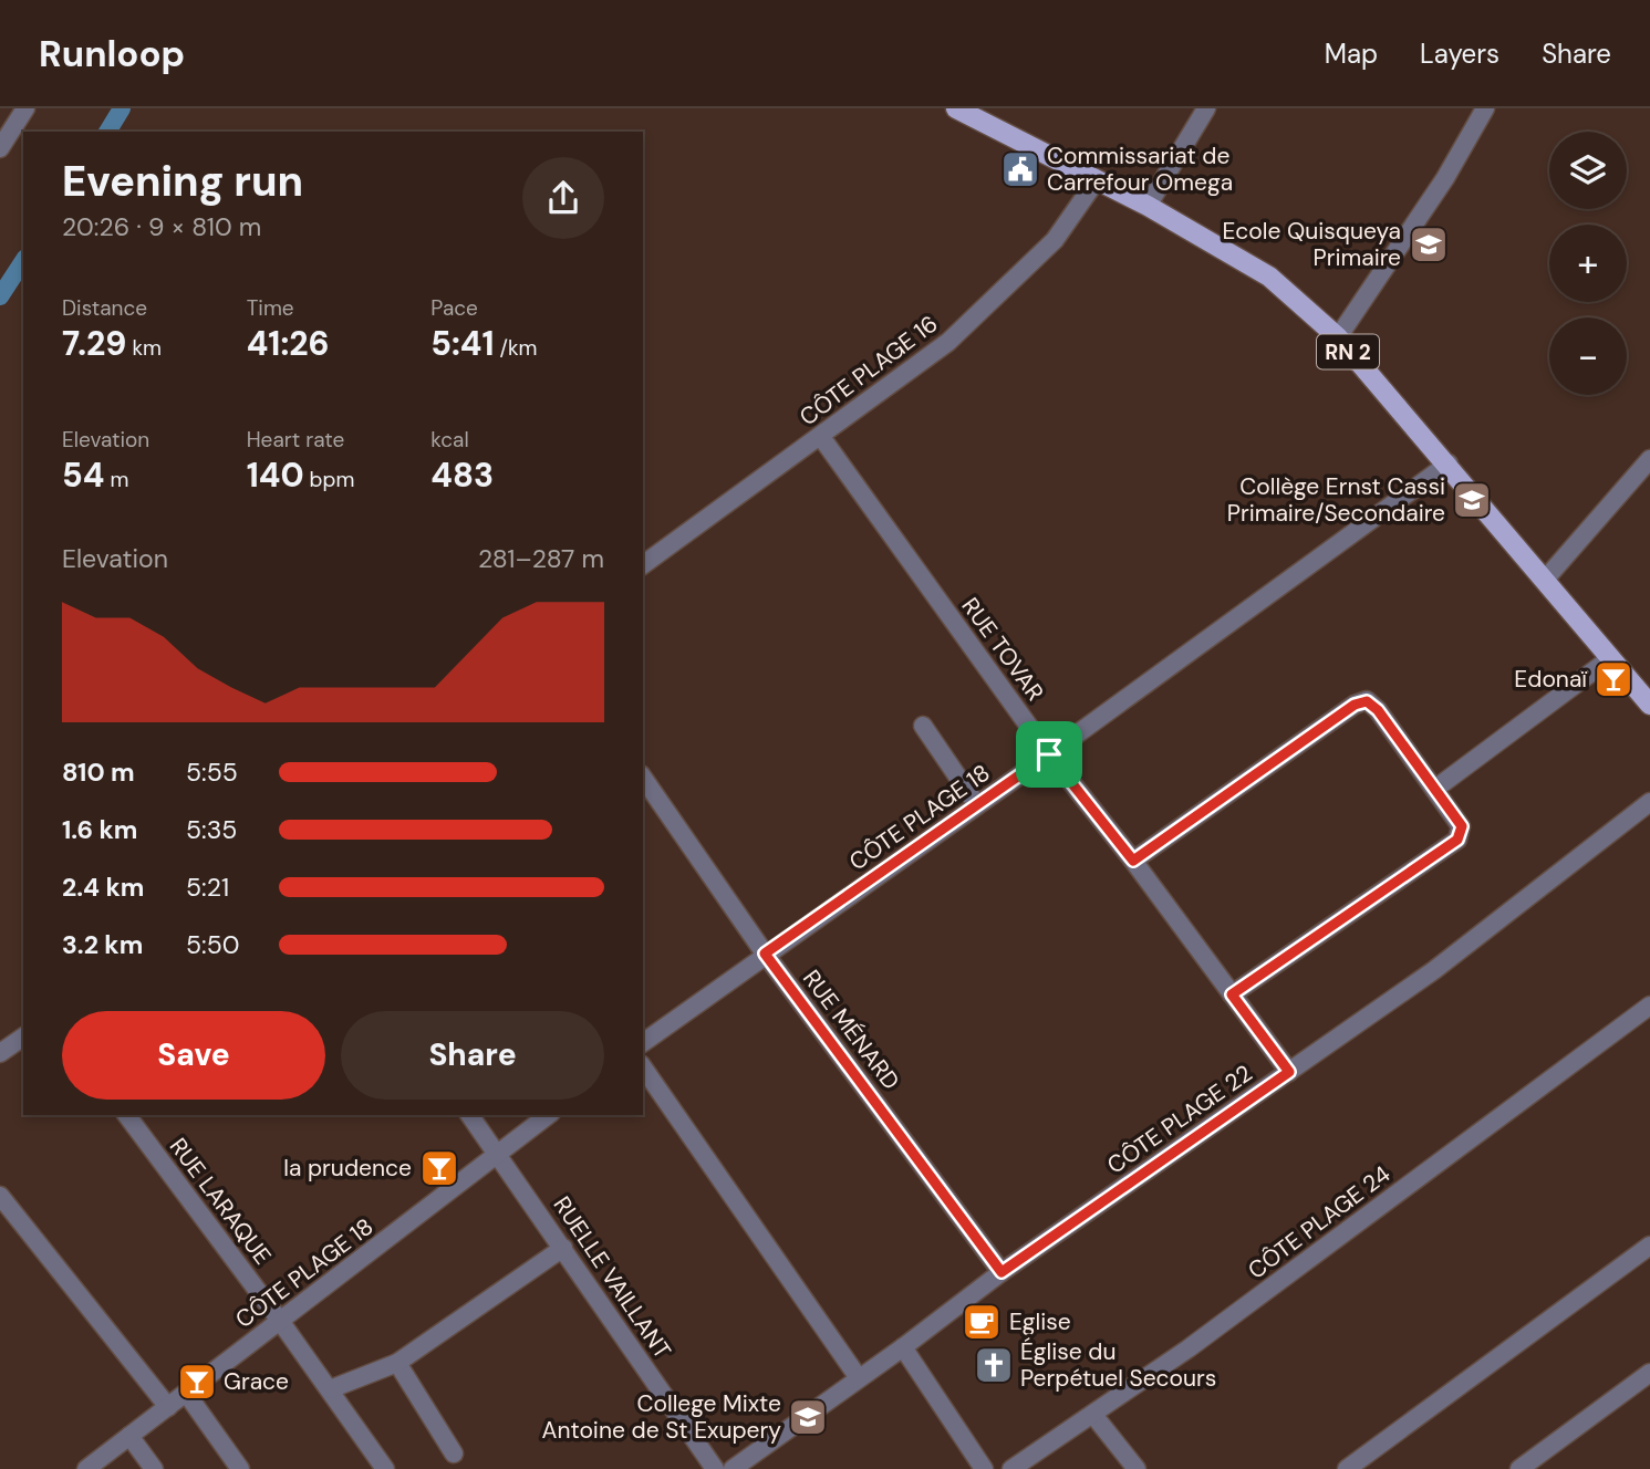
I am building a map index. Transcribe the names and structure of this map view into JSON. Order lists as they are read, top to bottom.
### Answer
{
  "streets": {
    "main road": ["RN 2"],
    "street": [
      "CÔTE PLAGE 16",
      "RUE TOVAR",
      "CÔTE PLAGE 18",
      "RUE MÉNARD",
      "CÔTE PLAGE 22",
      "RUE LARAQUE",
      "CÔTE PLAGE 24",
      "RUELLE VAILLANT"
    ]
  },
  "crossings": [
    ["RN 2", "CÔTE PLAGE 16"],
    ["RN 2", "CÔTE PLAGE 18"],
    ["CÔTE PLAGE 16", "RUE TOVAR"],
    ["RUE TOVAR", "CÔTE PLAGE 18"],
    ["RUE TOVAR", "CÔTE PLAGE 22"],
    ["CÔTE PLAGE 18", "RUE MÉNARD"],
    ["CÔTE PLAGE 18", "RUE LARAQUE"],
    ["CÔTE PLAGE 18", "RUELLE VAILLANT"],
    ["RUE MÉNARD", "CÔTE PLAGE 22"]
  ],
  "places": {
    "public building": ["Commissariat de Carrefour Omega"],
    "school or university": ["Ecole Quisqueya Primaire", "Collège Ernst Cassi Primaire/Secondaire", "College Mixte Antoine de St Exupery"],
    "bar": ["Edonaï", "la prudence", "Grace"],
    "cafe": ["Eglise"],
    "church": ["Église du Perpétuel Secours"]
  },
  "page": {
    "header": "Runloop",
    "nav": ["Map", "Layers", "Share"],
    "map_buttons": ["+", "−"],
    "heading": ["Evening run", "20:26 · 9 × 810 m"],
    "stats": [
      ["Distance", "7.29 km"],
      ["Time", "41:26"],
      ["Pace", "5:41 /km"],
      ["Elevation", "54 m"],
      ["Heart rate", "140 bpm"],
      ["kcal", "483"]
    ],
    "chart": ["Elevation", "281–287 m"],
    "list": [
      {
        "name": "810 m",
        "note": "5:55"
      },
      {
        "name": "1.6 km",
        "note": "5:35"
      },
      {
        "name": "2.4 km",
        "note": "5:21"
      },
      {
        "name": "3.2 km",
        "note": "5:50"
      }
    ],
    "buttons": ["Save", "Share"]
  }
}
